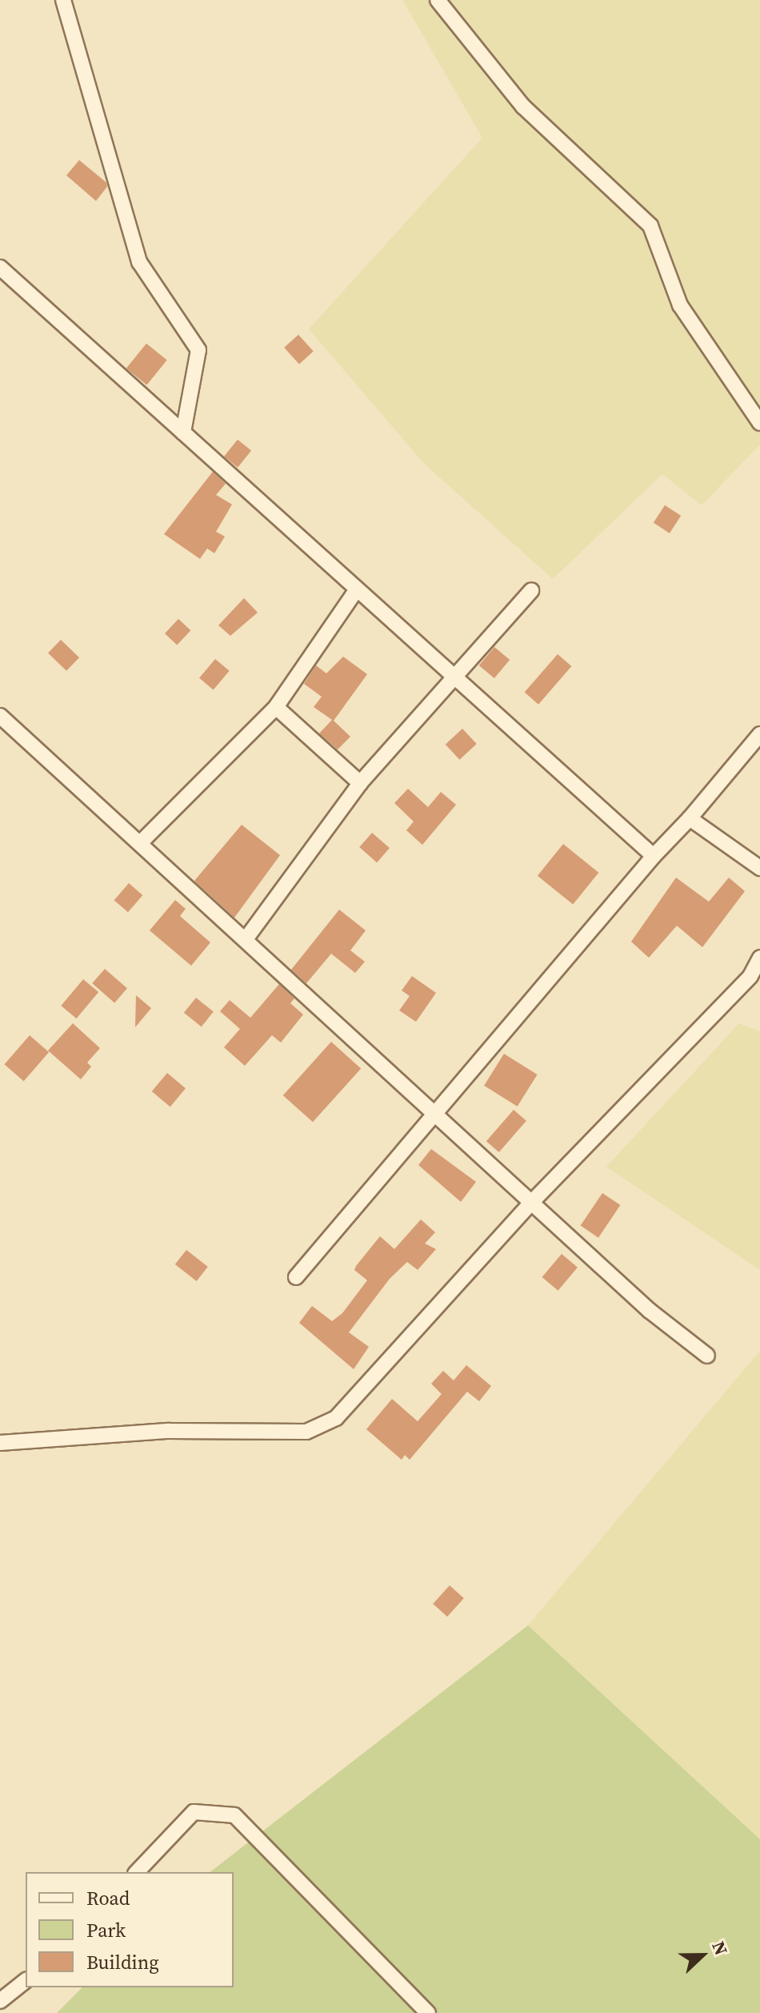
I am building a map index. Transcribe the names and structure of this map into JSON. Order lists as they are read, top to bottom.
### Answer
{
  "legend": ["Road", "Park", "Building"],
  "north": "right"
}
